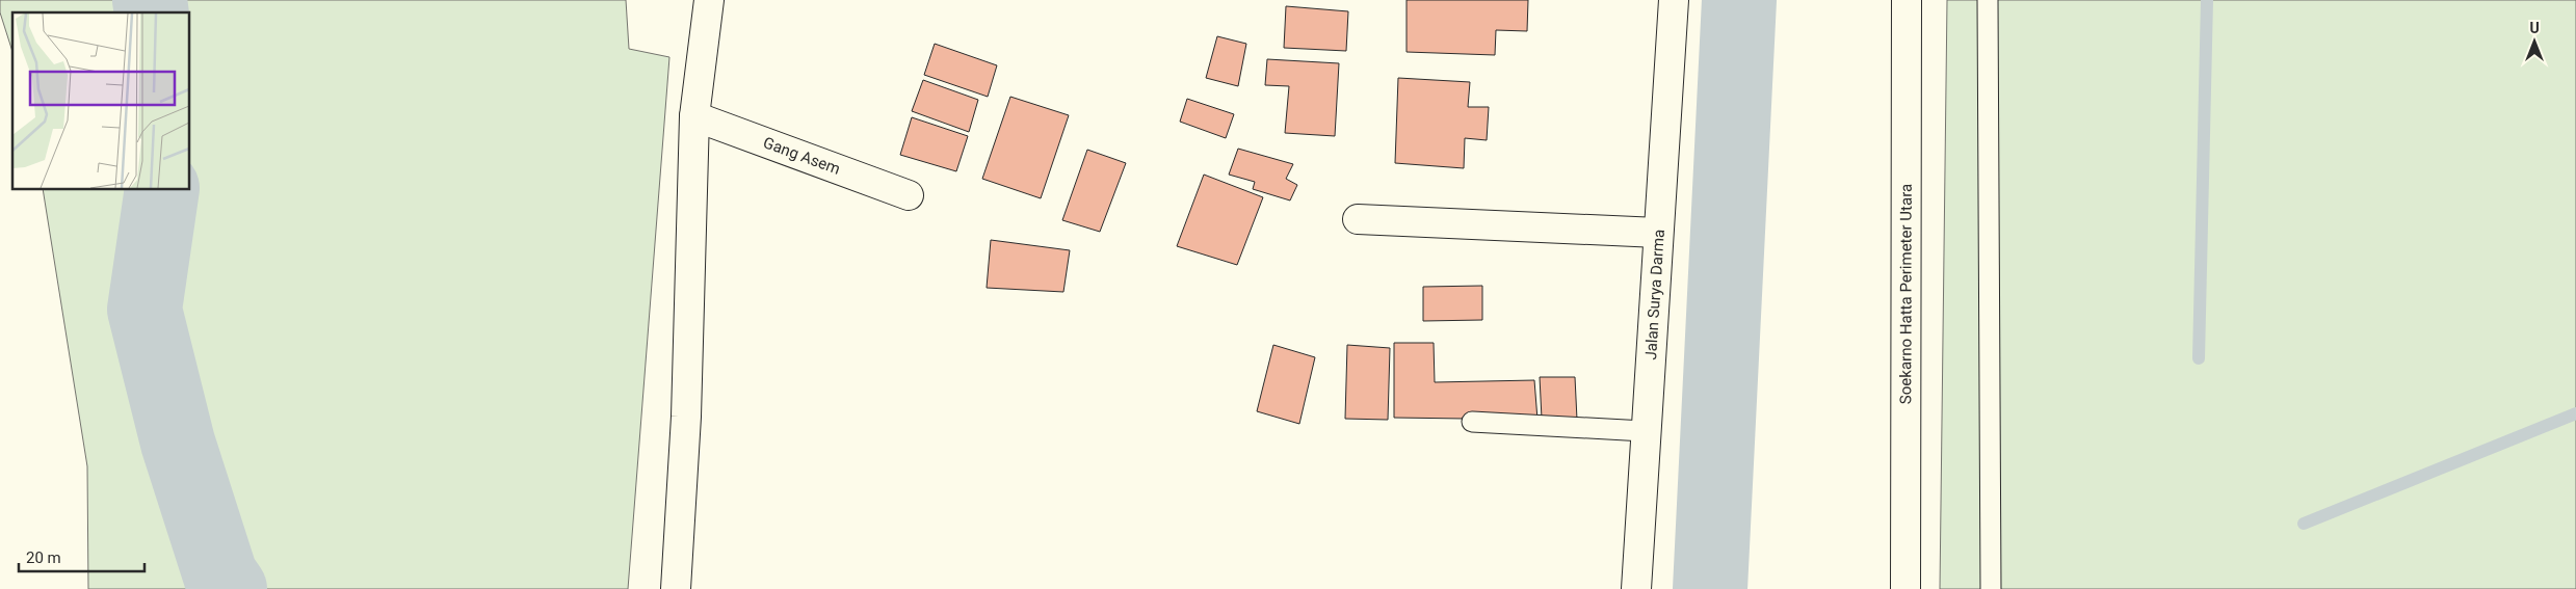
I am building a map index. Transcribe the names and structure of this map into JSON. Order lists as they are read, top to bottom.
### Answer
{
  "streets": {
    "main road": ["Gang Asem", "Jalan Surya Darma", "Soekarno Hatta Perimeter Utara"]
  },
  "scale_bar": "20 m",
  "north": "top"
}
